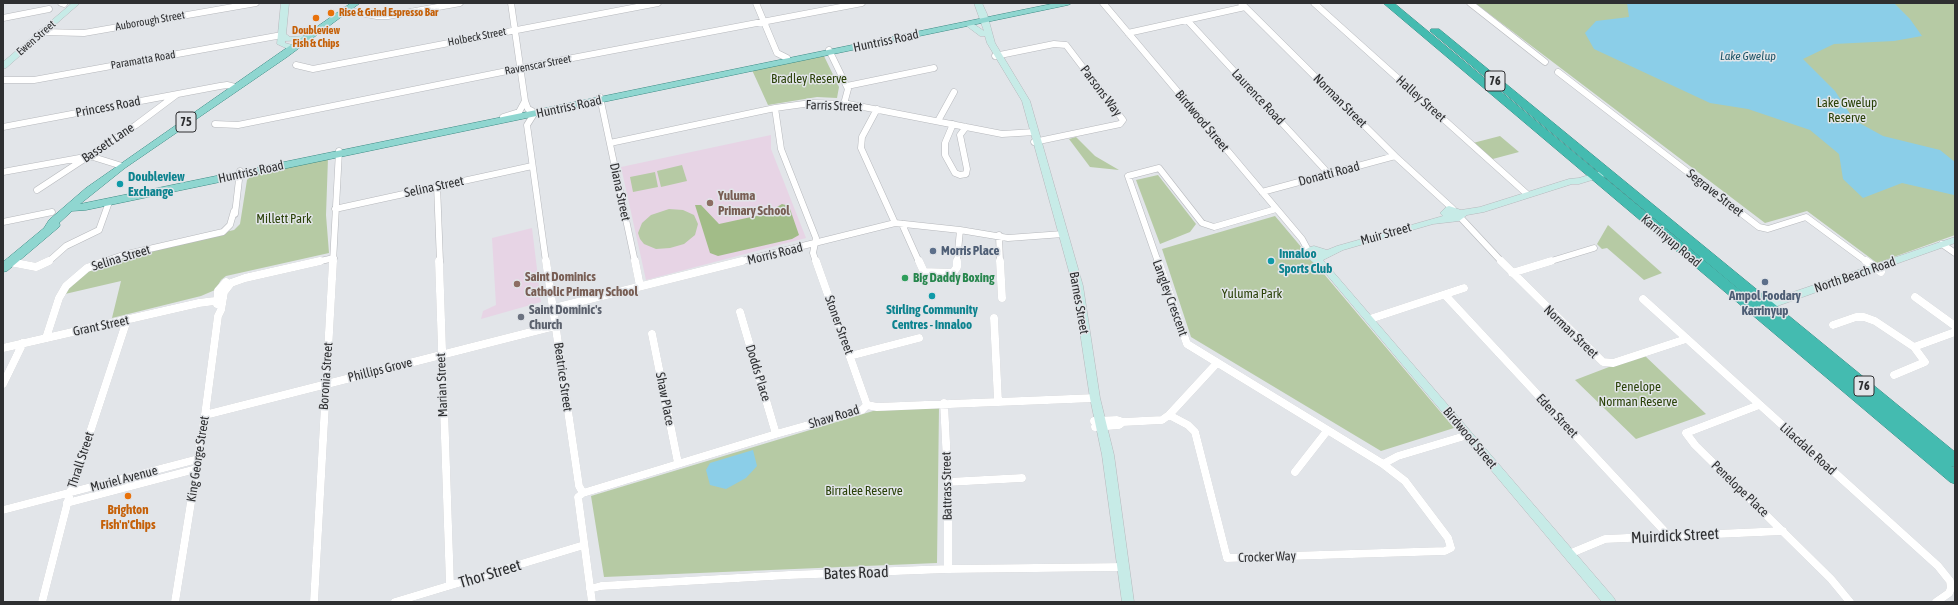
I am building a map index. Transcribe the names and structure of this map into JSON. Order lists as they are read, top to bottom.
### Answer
{
  "streets": {
    "highway": ["76", "Karrinyup Road"],
    "main road": [
      "Ewen Street",
      "Huntriss Road",
      "Birdwood Street",
      "75",
      "Muir Street",
      "North Beach Road",
      "Barnes Street"
    ],
    "street": [
      "Auborough Street",
      "Holbeck Street",
      "Paramatta Road",
      "Ravenscar Street",
      "Parsons Way",
      "Laurence Road",
      "Halley Street",
      "Norman Street",
      "Farris Street",
      "Princess Road",
      "Bassett Lane",
      "Donatti Road",
      "Selina Street",
      "Diana Street",
      "Segrave Street",
      "Morris Road",
      "Langley Crescent",
      "Stoner Street",
      "Grant Street",
      "Phillips Grove",
      "Dodds Place",
      "Boronia Street",
      "Beatrice Street",
      "Marian Street",
      "Shaw Place",
      "Eden Street",
      "Shaw Road",
      "Lilacdale Road",
      "King George Street",
      "Thrall Street",
      "Muriel Avenue",
      "Battrass Street",
      "Penelope Place",
      "Muirdick Street",
      "Crocker Way",
      "Bates Road",
      "Thor Street"
    ]
  },
  "crossings": [
    ["Auborough Street", "Ewen Street"],
    ["Huntriss Road", "75"],
    ["Huntriss Road", "Selina Street"],
    ["Huntriss Road", "Diana Street"],
    ["Huntriss Road", "Barnes Street"],
    ["Huntriss Road", "Boronia Street"],
    ["Parsons Way", "Farris Street"],
    ["Parsons Way", "Barnes Street"],
    ["Laurence Road", "Donatti Road"],
    ["Halley Street", "Muir Street"],
    ["Norman Street", "Donatti Road"],
    ["Norman Street", "Muir Street"],
    ["Norman Street", "Lilacdale Road"],
    ["Farris Street", "Diana Street"],
    ["Farris Street", "Barnes Street"],
    ["Farris Street", "Stoner Street"],
    ["Princess Road", "75"],
    ["Princess Road", "Bassett Lane"],
    ["Birdwood Street", "Donatti Road"],
    ["Birdwood Street", "Muir Street"],
    ["Birdwood Street", "Langley Crescent"],
    ["Birdwood Street", "Muirdick Street"],
    ["Selina Street", "Grant Street"],
    ["Selina Street", "Boronia Street"],
    ["Selina Street", "Beatrice Street"],
    ["Selina Street", "Marian Street"],
    ["Diana Street", "Morris Road"],
    ["Segrave Street", "North Beach Road"],
    ["Muir Street", "Karrinyup Road"],
    ["Karrinyup Road", "North Beach Road"],
    ["Morris Road", "Barnes Street"],
    ["Morris Road", "Stoner Street"],
    ["Morris Road", "Beatrice Street"],
    ["Langley Crescent", "Crocker Way"],
    ["Barnes Street", "Shaw Road"],
    ["Barnes Street", "Bates Road"],
    ["Stoner Street", "Shaw Road"],
    ["Grant Street", "King George Street"],
    ["Grant Street", "Thrall Street"],
    ["Phillips Grove", "Boronia Street"],
    ["Phillips Grove", "Beatrice Street"],
    ["Phillips Grove", "Marian Street"],
    ["Phillips Grove", "King George Street"],
    ["Dodds Place", "Shaw Road"],
    ["Beatrice Street", "Shaw Road"],
    ["Beatrice Street", "Bates Road"],
    ["Beatrice Street", "Thor Street"],
    ["Marian Street", "Thor Street"],
    ["Shaw Place", "Shaw Road"],
    ["Eden Street", "Muirdick Street"],
    ["Shaw Road", "Battrass Street"],
    ["Lilacdale Road", "Penelope Place"],
    ["King George Street", "Muriel Avenue"],
    ["Thrall Street", "Muriel Avenue"],
    ["Battrass Street", "Bates Road"],
    ["Penelope Place", "Muirdick Street"]
  ],
  "water": ["Lake Gwelup"],
  "parks": [
    "Bradley Reserve",
    "Lake Gwelup Reserve",
    "Millett Park",
    "Yuluma Park",
    "Penelope Norman Reserve",
    "Birralee Reserve"
  ],
  "places": [
    "Rise & Grind Espresso Bar",
    "Doubleview Fish & Chips",
    "Doubleview Exchange",
    "Yuluma Primary School",
    "Morris Place",
    "Innaloo Sports Club",
    "Big Daddy Boxing",
    "Ampol Foodary Karrinyup",
    "Saint Dominics Catholic Primary School",
    "Stirling Community Centres - Innaloo",
    "Saint Dominic's Church",
    "Brighton Fish'n'Chips"
  ]
}
